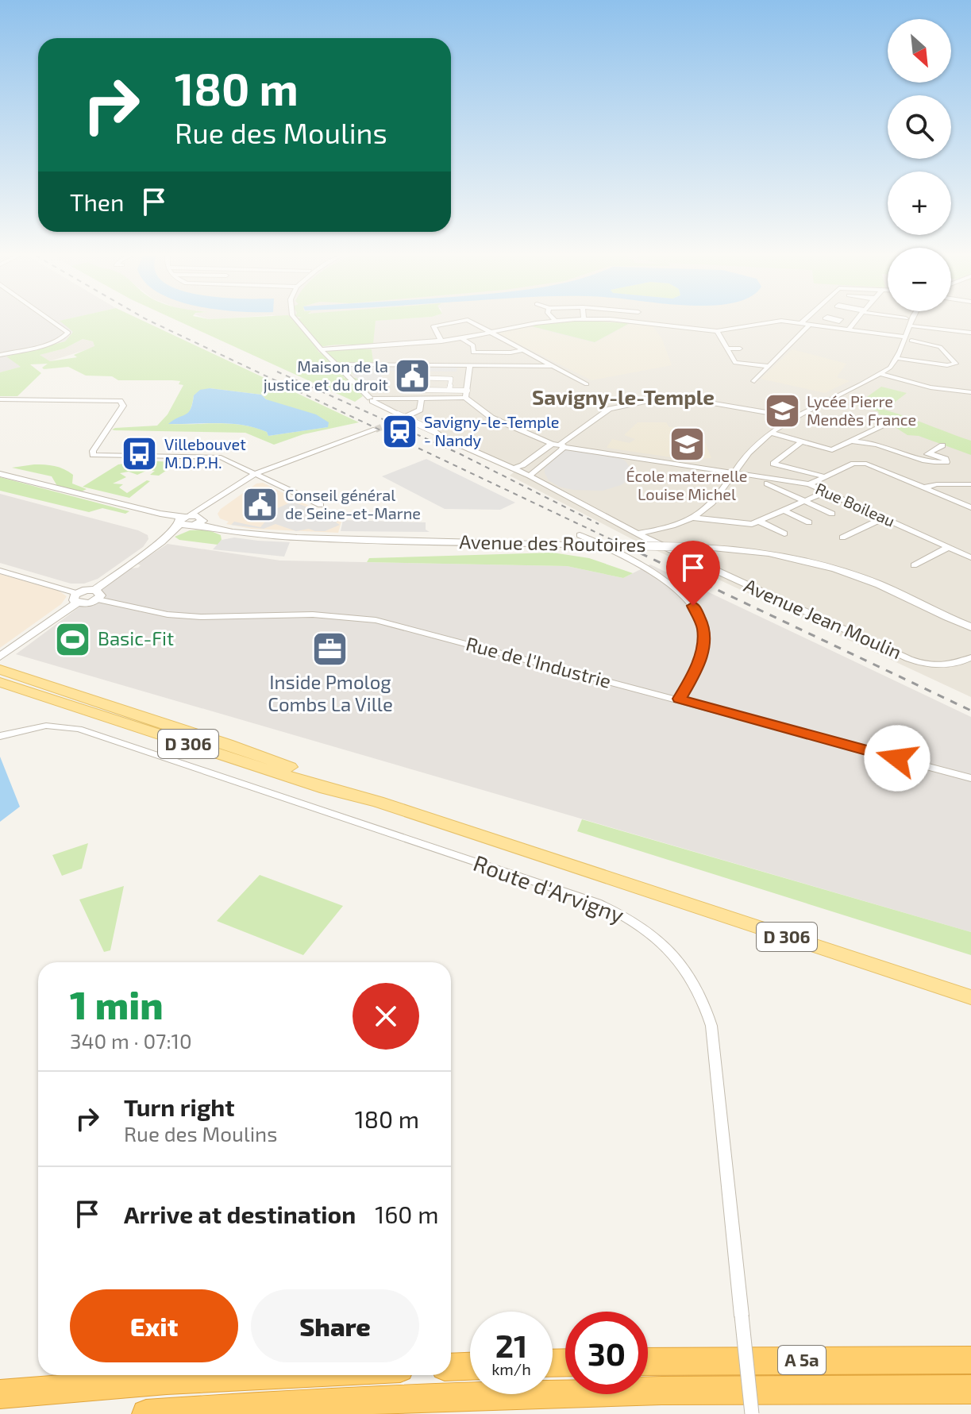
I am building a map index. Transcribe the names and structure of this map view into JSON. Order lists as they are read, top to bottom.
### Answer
{
  "streets": {
    "highway": ["A 5a"],
    "main road": ["D 306"],
    "street": [
      "Rue Boileau",
      "Avenue des Routoires",
      "Avenue Jean Moulin",
      "Rue de l'Industrie",
      "Route d'Arvigny"
    ]
  },
  "districts": ["Savigny-le-Temple"],
  "places": {
    "public building": ["Maison de la justice et du droit", "Conseil général de Seine-et-Marne"],
    "school or university": ["Lycée Pierre Mendès France", "École maternelle Louise Michel"],
    "station": ["Savigny-le-Temple - Nandy"],
    "bus stop": ["Villebouvet M.D.P.H."],
    "sports": ["Basic-Fit"],
    "office": ["Inside Pmolog Combs La Ville"]
  },
  "north": "bottom right",
  "page": {
    "map_buttons": ["+", "−"],
    "turn": ["180 m", "Rue des Moulins"],
    "then": "Then",
    "heading": ["1 min", "340 m · 07:10"],
    "list": [
      {
        "name": "Turn right",
        "note": "Rue des Moulins",
        "value": "180 m"
      },
      {
        "name": "Arrive at destination",
        "value": "160 m"
      }
    ],
    "buttons": ["Exit", "Share"],
    "speed": "21 km/h",
    "limit": "30"
  }
}
